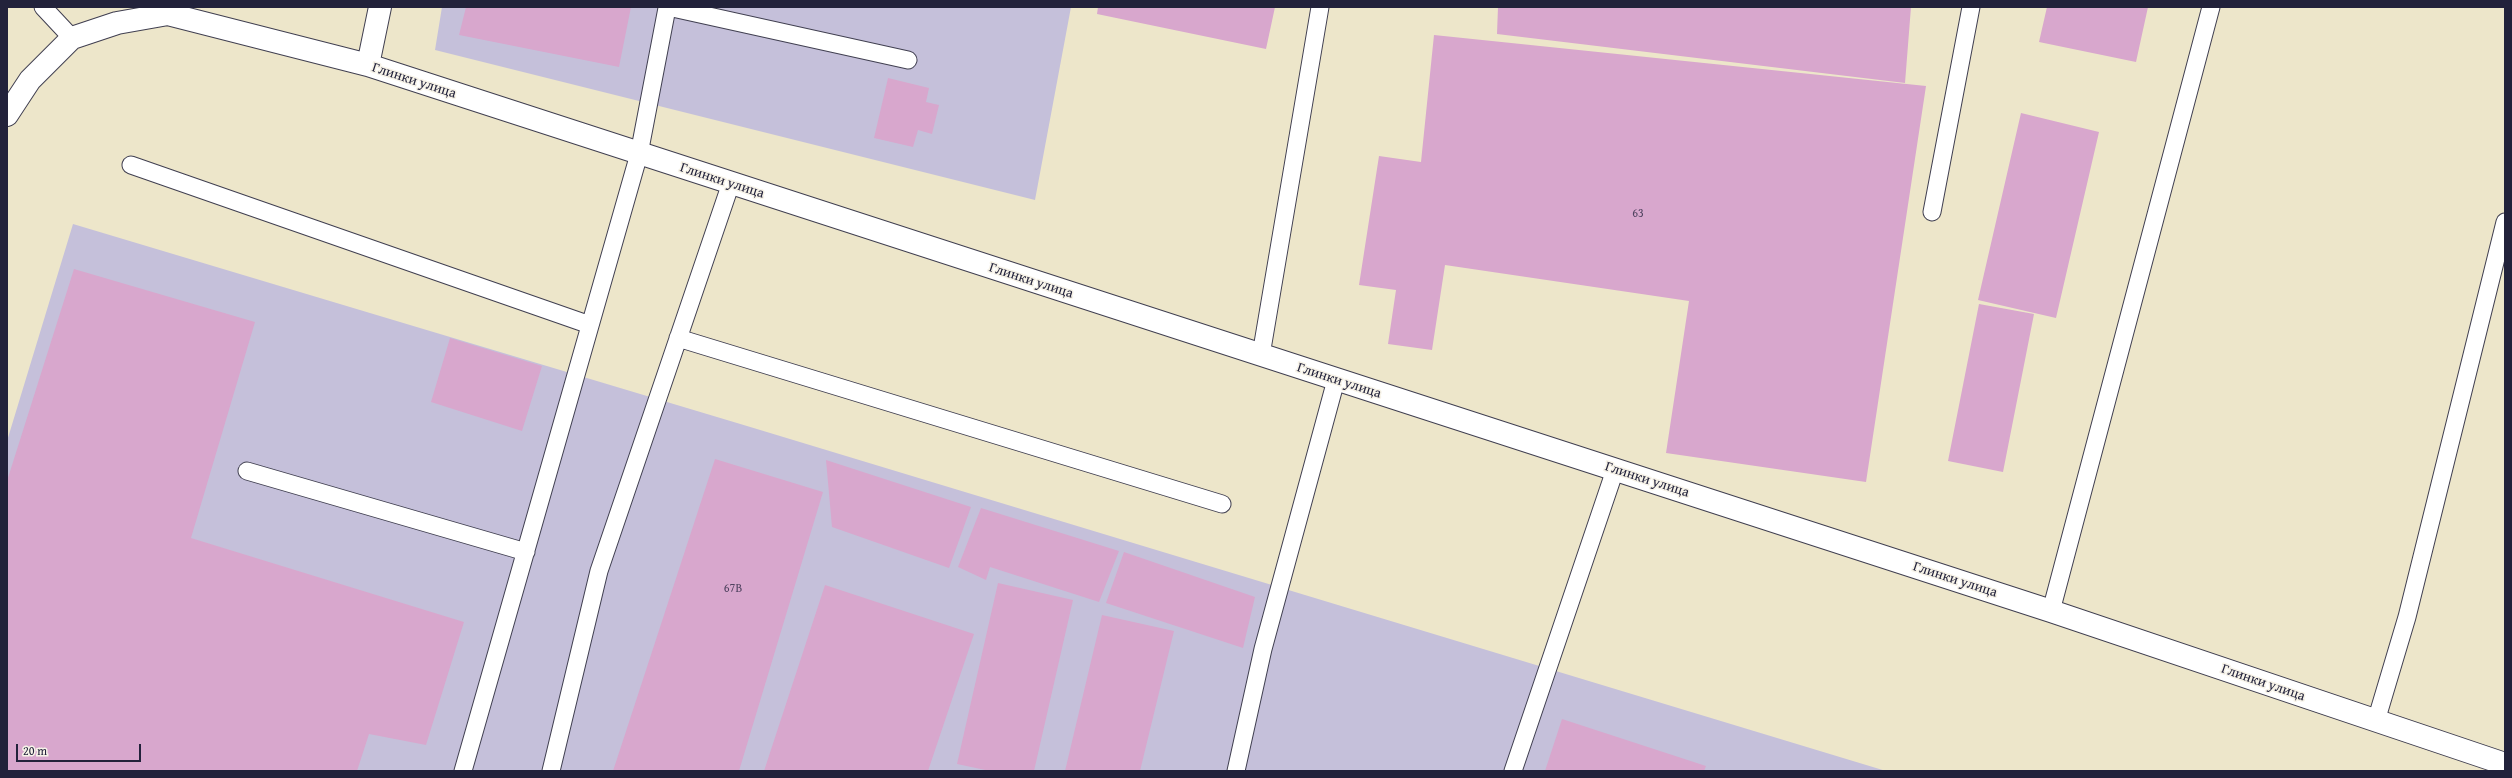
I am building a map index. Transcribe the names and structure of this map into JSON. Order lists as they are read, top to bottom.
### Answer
{
  "streets": {
    "main road": ["Глинки улица"]
  },
  "house_numbers": ["63", "67В"],
  "scale_bar": "20 m"
}
